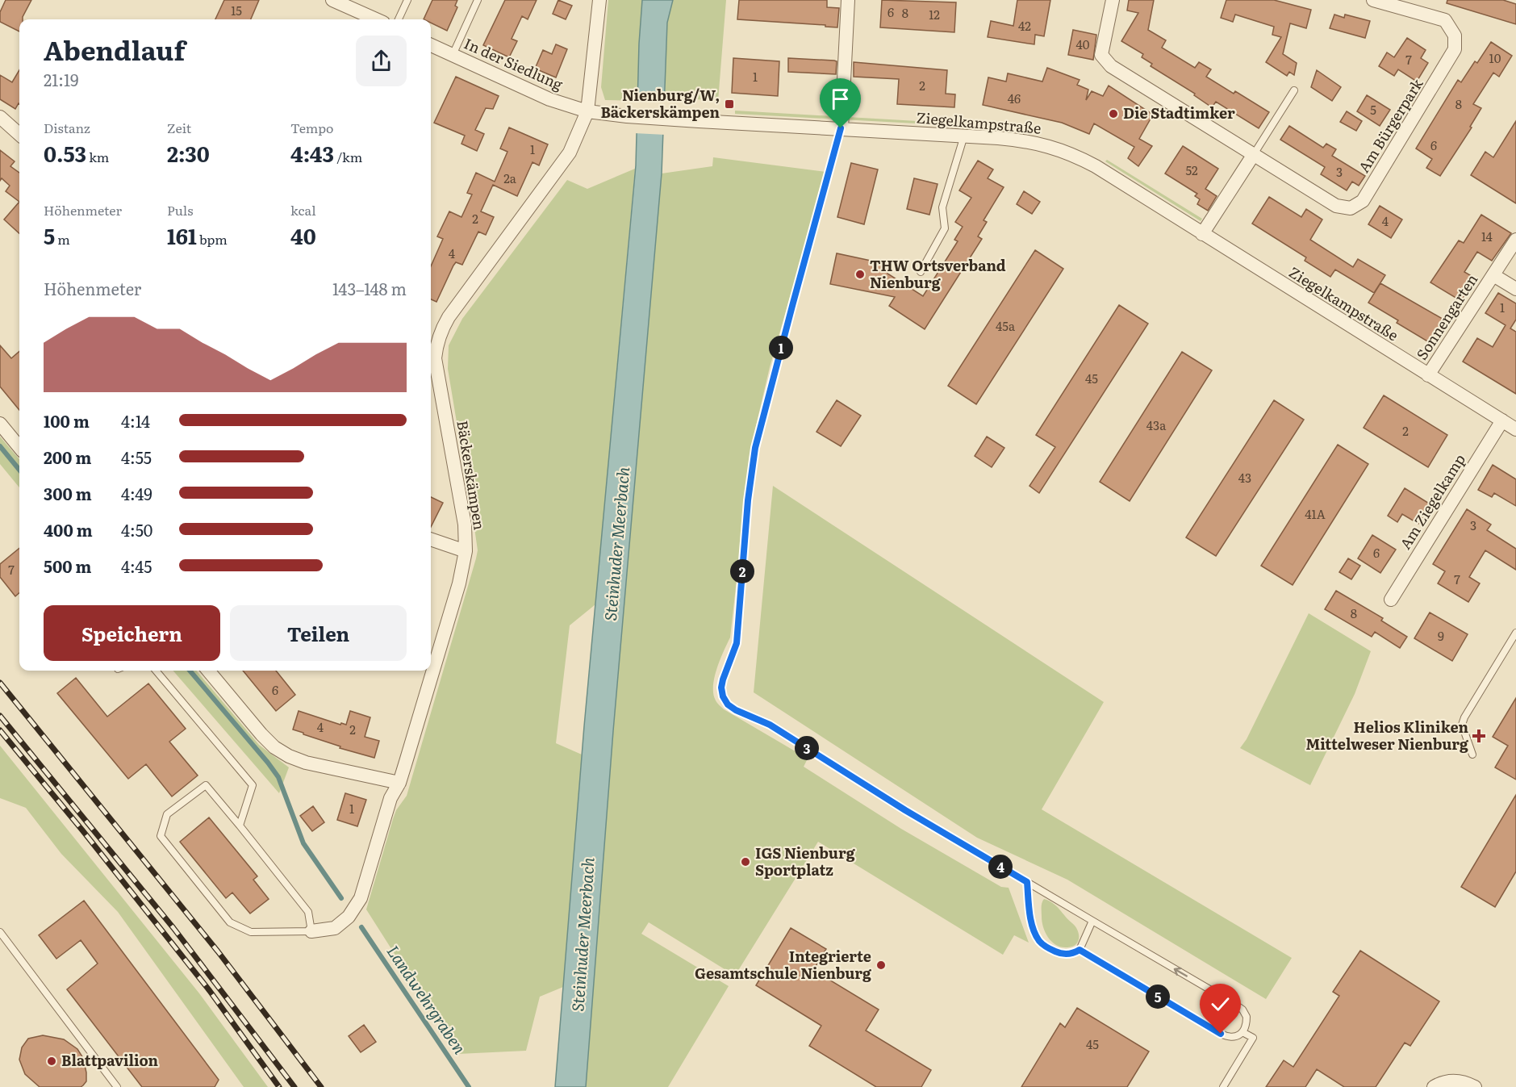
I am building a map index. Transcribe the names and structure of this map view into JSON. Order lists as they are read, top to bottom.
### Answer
{
  "streets": {
    "street": [
      "In der Siedlung",
      "Ziegelkampstraße",
      "Am Bürgerpark",
      "Sonnengarten",
      "Bäckerskämpen",
      "Am Ziegelkamp"
    ]
  },
  "crossings": [
    ["In der Siedlung", "Ziegelkampstraße"],
    ["In der Siedlung", "Bäckerskämpen"],
    ["Ziegelkampstraße", "Sonnengarten"],
    ["Ziegelkampstraße", "Bäckerskämpen"],
    ["Ziegelkampstraße", "Am Ziegelkamp"]
  ],
  "water": ["Steinhuder Meerbach", "Landwehrgraben"],
  "places": {
    "transit": ["Nienburg/W, Bäckerskämpen"],
    "other": [
      "Die Stadtimker",
      "THW Ortsverband Nienburg",
      "IGS Nienburg Sportplatz",
      "Integrierte Gesamtschule Nienburg",
      "Blattpavilion"
    ],
    "health": ["Helios Kliniken Mittelweser Nienburg"]
  },
  "house_numbers": [
    "15",
    "6",
    "8",
    "12",
    "42",
    "40",
    "10",
    "7",
    "1",
    "2",
    "46",
    "8",
    "5",
    "6",
    "1",
    "52",
    "3",
    "2a",
    "2",
    "4",
    "14",
    "4",
    "1",
    "45a",
    "45",
    "43a",
    "2",
    "43",
    "41A",
    "3",
    "6",
    "7",
    "7",
    "8",
    "9",
    "6",
    "4",
    "2",
    "1",
    "45"
  ],
  "page": {
    "heading": ["Abendlauf", "21:19"],
    "stats": [
      ["Distanz", "0.53 km"],
      ["Zeit", "2:30"],
      ["Tempo", "4:43 /km"],
      ["Höhenmeter", "5 m"],
      ["Puls", "161 bpm"],
      ["kcal", "40"]
    ],
    "chart": ["Höhenmeter", "143–148 m"],
    "pins": [
      "1",
      "2",
      "3",
      "4",
      "5"
    ],
    "list": [
      {
        "name": "100 m",
        "note": "4:14"
      },
      {
        "name": "200 m",
        "note": "4:55"
      },
      {
        "name": "300 m",
        "note": "4:49"
      },
      {
        "name": "400 m",
        "note": "4:50"
      },
      {
        "name": "500 m",
        "note": "4:45"
      }
    ],
    "buttons": ["Speichern", "Teilen"]
  }
}
